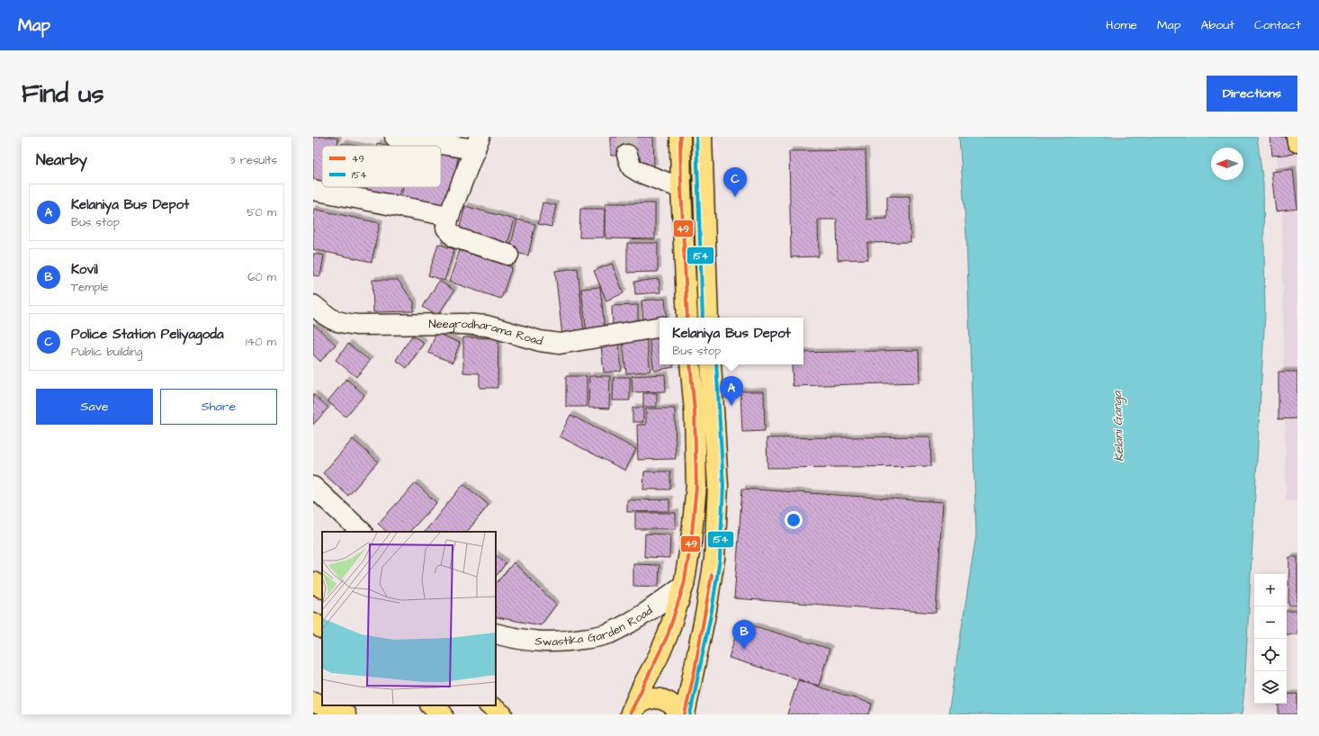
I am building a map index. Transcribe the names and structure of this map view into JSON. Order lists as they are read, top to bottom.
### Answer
{
  "streets": {
    "street": ["Neegrodharama Road", "Swastika Garden Road"]
  },
  "water": ["Kelani Ganga"],
  "lines": ["transit line 49", "transit line 154"],
  "legend": ["49", "154"],
  "north": "left",
  "page": {
    "header": "Map",
    "nav": [
      "Home",
      "Map",
      "About",
      "Contact"
    ],
    "buttons": [
      "Directions",
      ["Save", "Share"]
    ],
    "title": "Find us",
    "heading": ["Nearby", "3 results"],
    "pins": ["C", "A", "B"],
    "list": [
      {
        "mark": "A",
        "name": "Kelaniya Bus Depot",
        "note": "Bus stop",
        "value": "50 m"
      },
      {
        "mark": "B",
        "name": "Kovil",
        "note": "Temple",
        "value": "60 m"
      },
      {
        "mark": "C",
        "name": "Police Station Peliyagoda",
        "note": "Public building",
        "value": "140 m"
      }
    ],
    "popup": ["Kelaniya Bus Depot", "Bus stop"],
    "map_buttons": ["+", "−"]
  }
}
